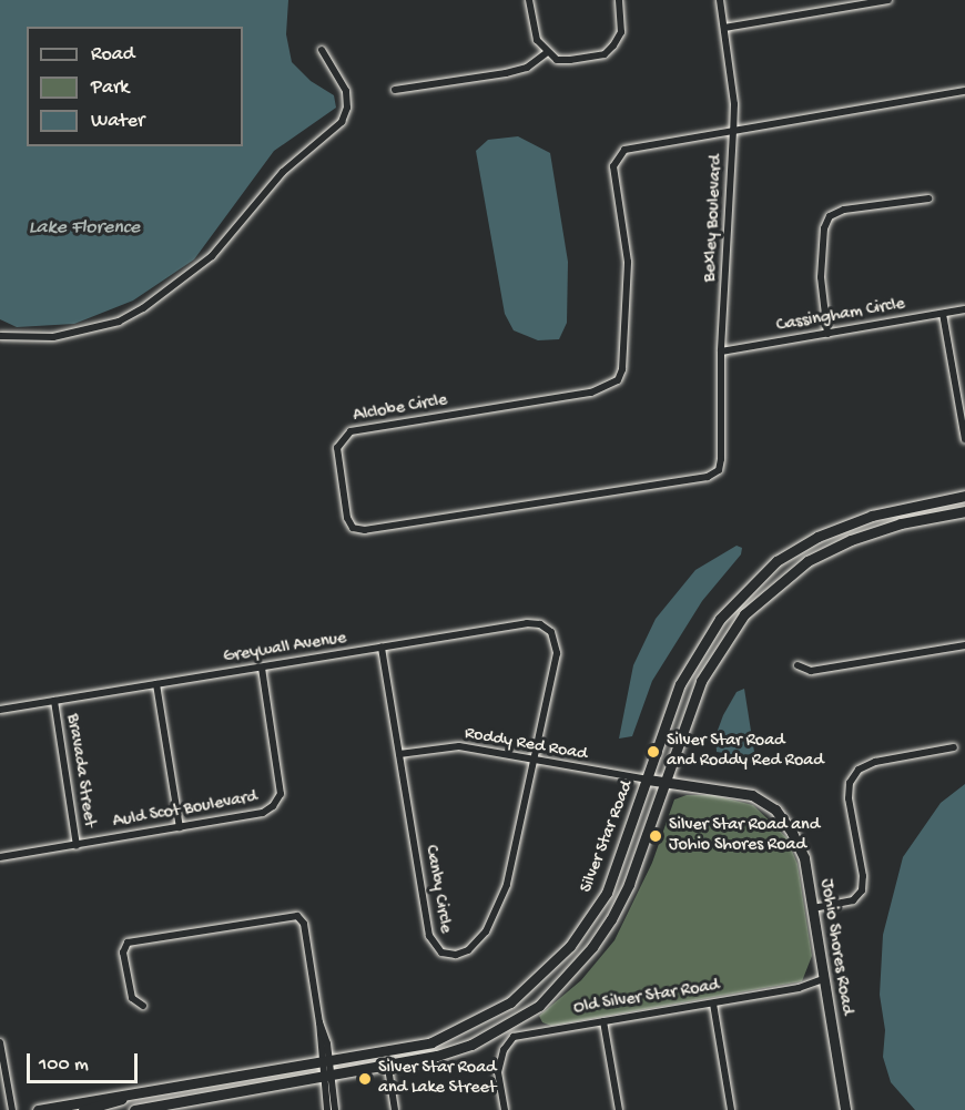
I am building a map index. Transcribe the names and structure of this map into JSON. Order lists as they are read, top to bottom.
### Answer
{
  "streets": {
    "main road": ["Silver Star Road", "Johio Shores Road"],
    "street": [
      "Bexley Boulevard",
      "Cassingham Circle",
      "Alclobe Circle",
      "Greywall Avenue",
      "Roddy Red Road",
      "Bravada Street",
      "Auld Scot Boulevard",
      "Canby Circle",
      "Old Silver Star Road"
    ]
  },
  "crossings": [
    ["Bexley Boulevard", "Cassingham Circle"],
    ["Bexley Boulevard", "Alclobe Circle"],
    ["Cassingham Circle", "Alclobe Circle"],
    ["Greywall Avenue", "Bravada Street"],
    ["Greywall Avenue", "Auld Scot Boulevard"],
    ["Greywall Avenue", "Canby Circle"],
    ["Roddy Red Road", "Silver Star Road"],
    ["Roddy Red Road", "Canby Circle"],
    ["Roddy Red Road", "Johio Shores Road"],
    ["Bravada Street", "Auld Scot Boulevard"],
    ["Silver Star Road", "Johio Shores Road"],
    ["Johio Shores Road", "Old Silver Star Road"]
  ],
  "water": ["Lake Florence"],
  "places": ["Silver Star Road and Roddy Red Road", "Silver Star Road and Johio Shores Road", "Silver Star Road and Lake Street"],
  "legend": ["Road", "Park", "Water"],
  "scale_bar": "100 m"
}
